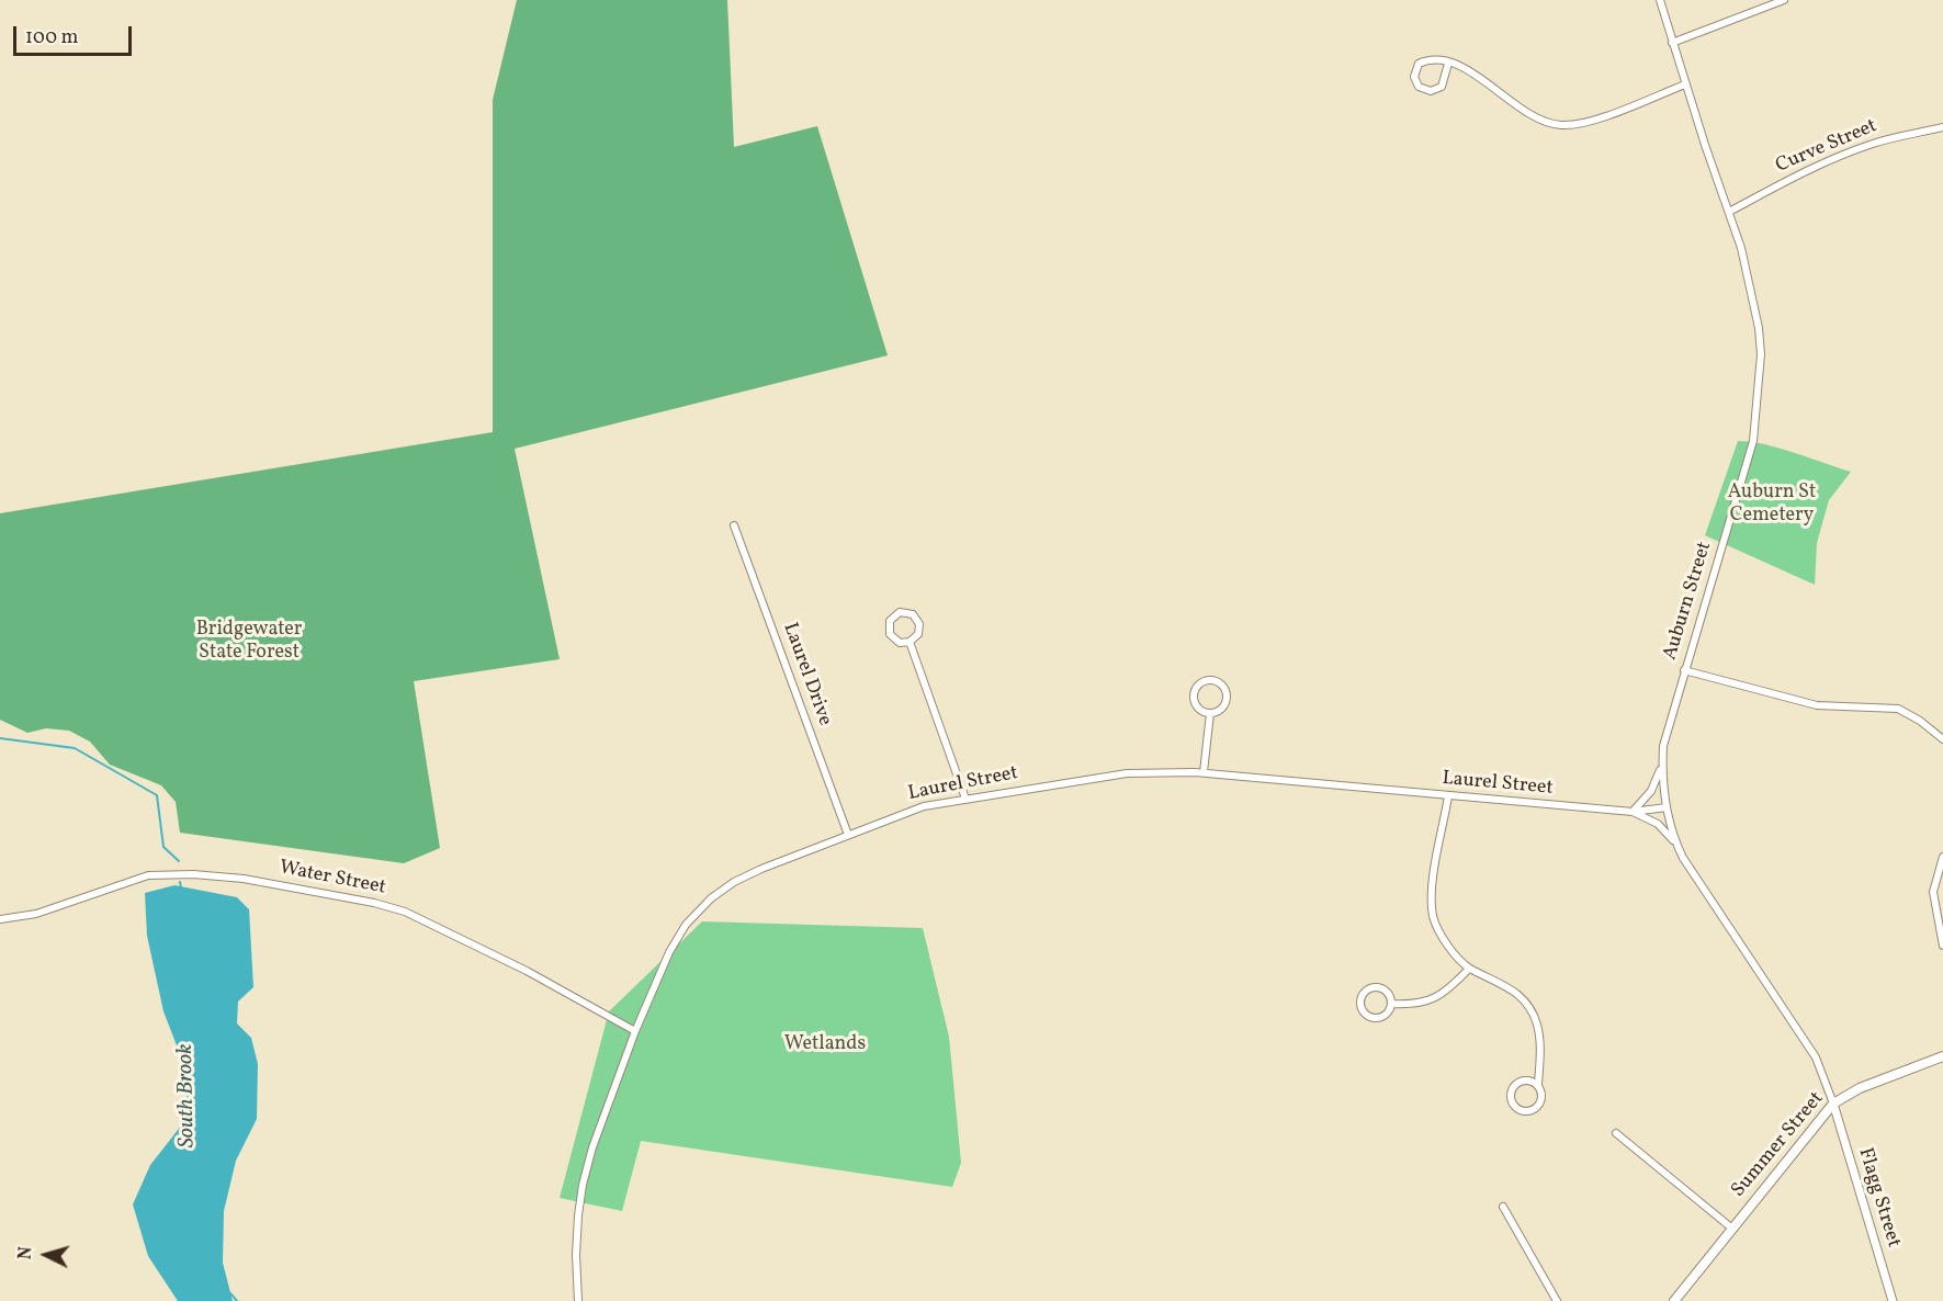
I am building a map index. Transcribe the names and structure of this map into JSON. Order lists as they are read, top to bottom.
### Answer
{
  "streets": {
    "main road": ["Summer Street"],
    "street": [
      "Curve Street",
      "Auburn Street",
      "Laurel Drive",
      "Laurel Street",
      "Water Street",
      "Flagg Street"
    ]
  },
  "crossings": [
    ["Curve Street", "Auburn Street"],
    ["Auburn Street", "Laurel Street"],
    ["Auburn Street", "Summer Street"],
    ["Auburn Street", "Flagg Street"],
    ["Laurel Drive", "Laurel Street"],
    ["Laurel Street", "Water Street"],
    ["Summer Street", "Flagg Street"]
  ],
  "water": ["South Brook"],
  "parks": ["Auburn St Cemetery", "Bridgewater State Forest", "Wetlands"],
  "scale_bar": "100 m",
  "north": "left"
}
